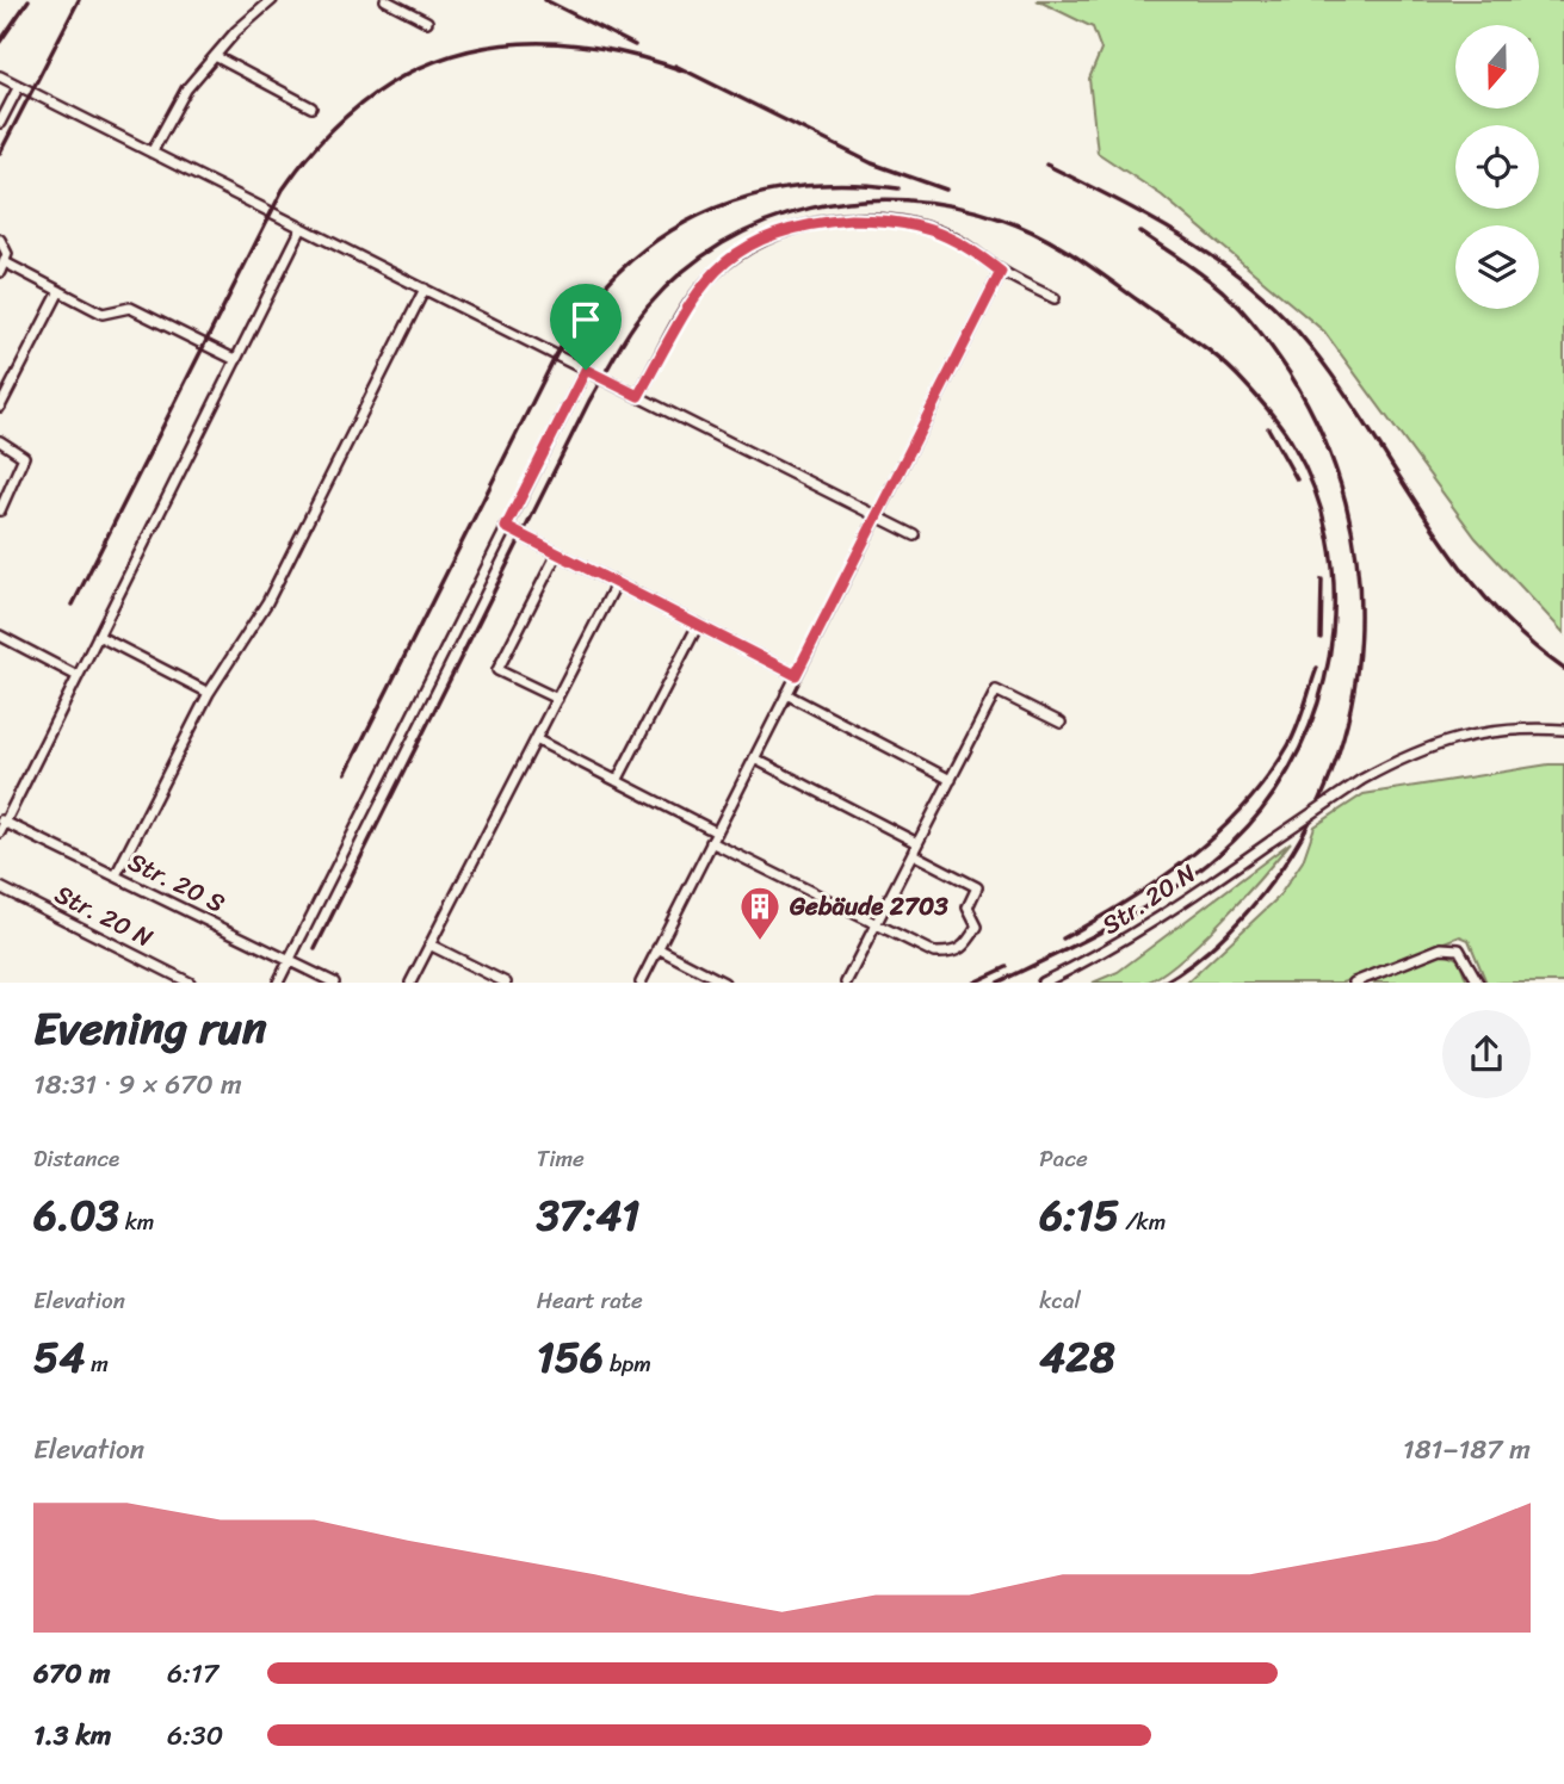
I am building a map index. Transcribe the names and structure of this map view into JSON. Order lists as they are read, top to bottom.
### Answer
{
  "streets": {
    "lane": ["Str. 20 S", "Str. 20 N"]
  },
  "places": {
    "building": ["Gebäude 2703"]
  },
  "north": "bottom",
  "page": {
    "heading": ["Evening run", "18:31 · 9 × 670 m"],
    "stats": [
      ["Distance", "6.03 km"],
      ["Time", "37:41"],
      ["Pace", "6:15 /km"],
      ["Elevation", "54 m"],
      ["Heart rate", "156 bpm"],
      ["kcal", "428"]
    ],
    "chart": ["Elevation", "181–187 m"],
    "list": [
      {
        "name": "670 m",
        "note": "6:17"
      },
      {
        "name": "1.3 km",
        "note": "6:30"
      }
    ]
  }
}
